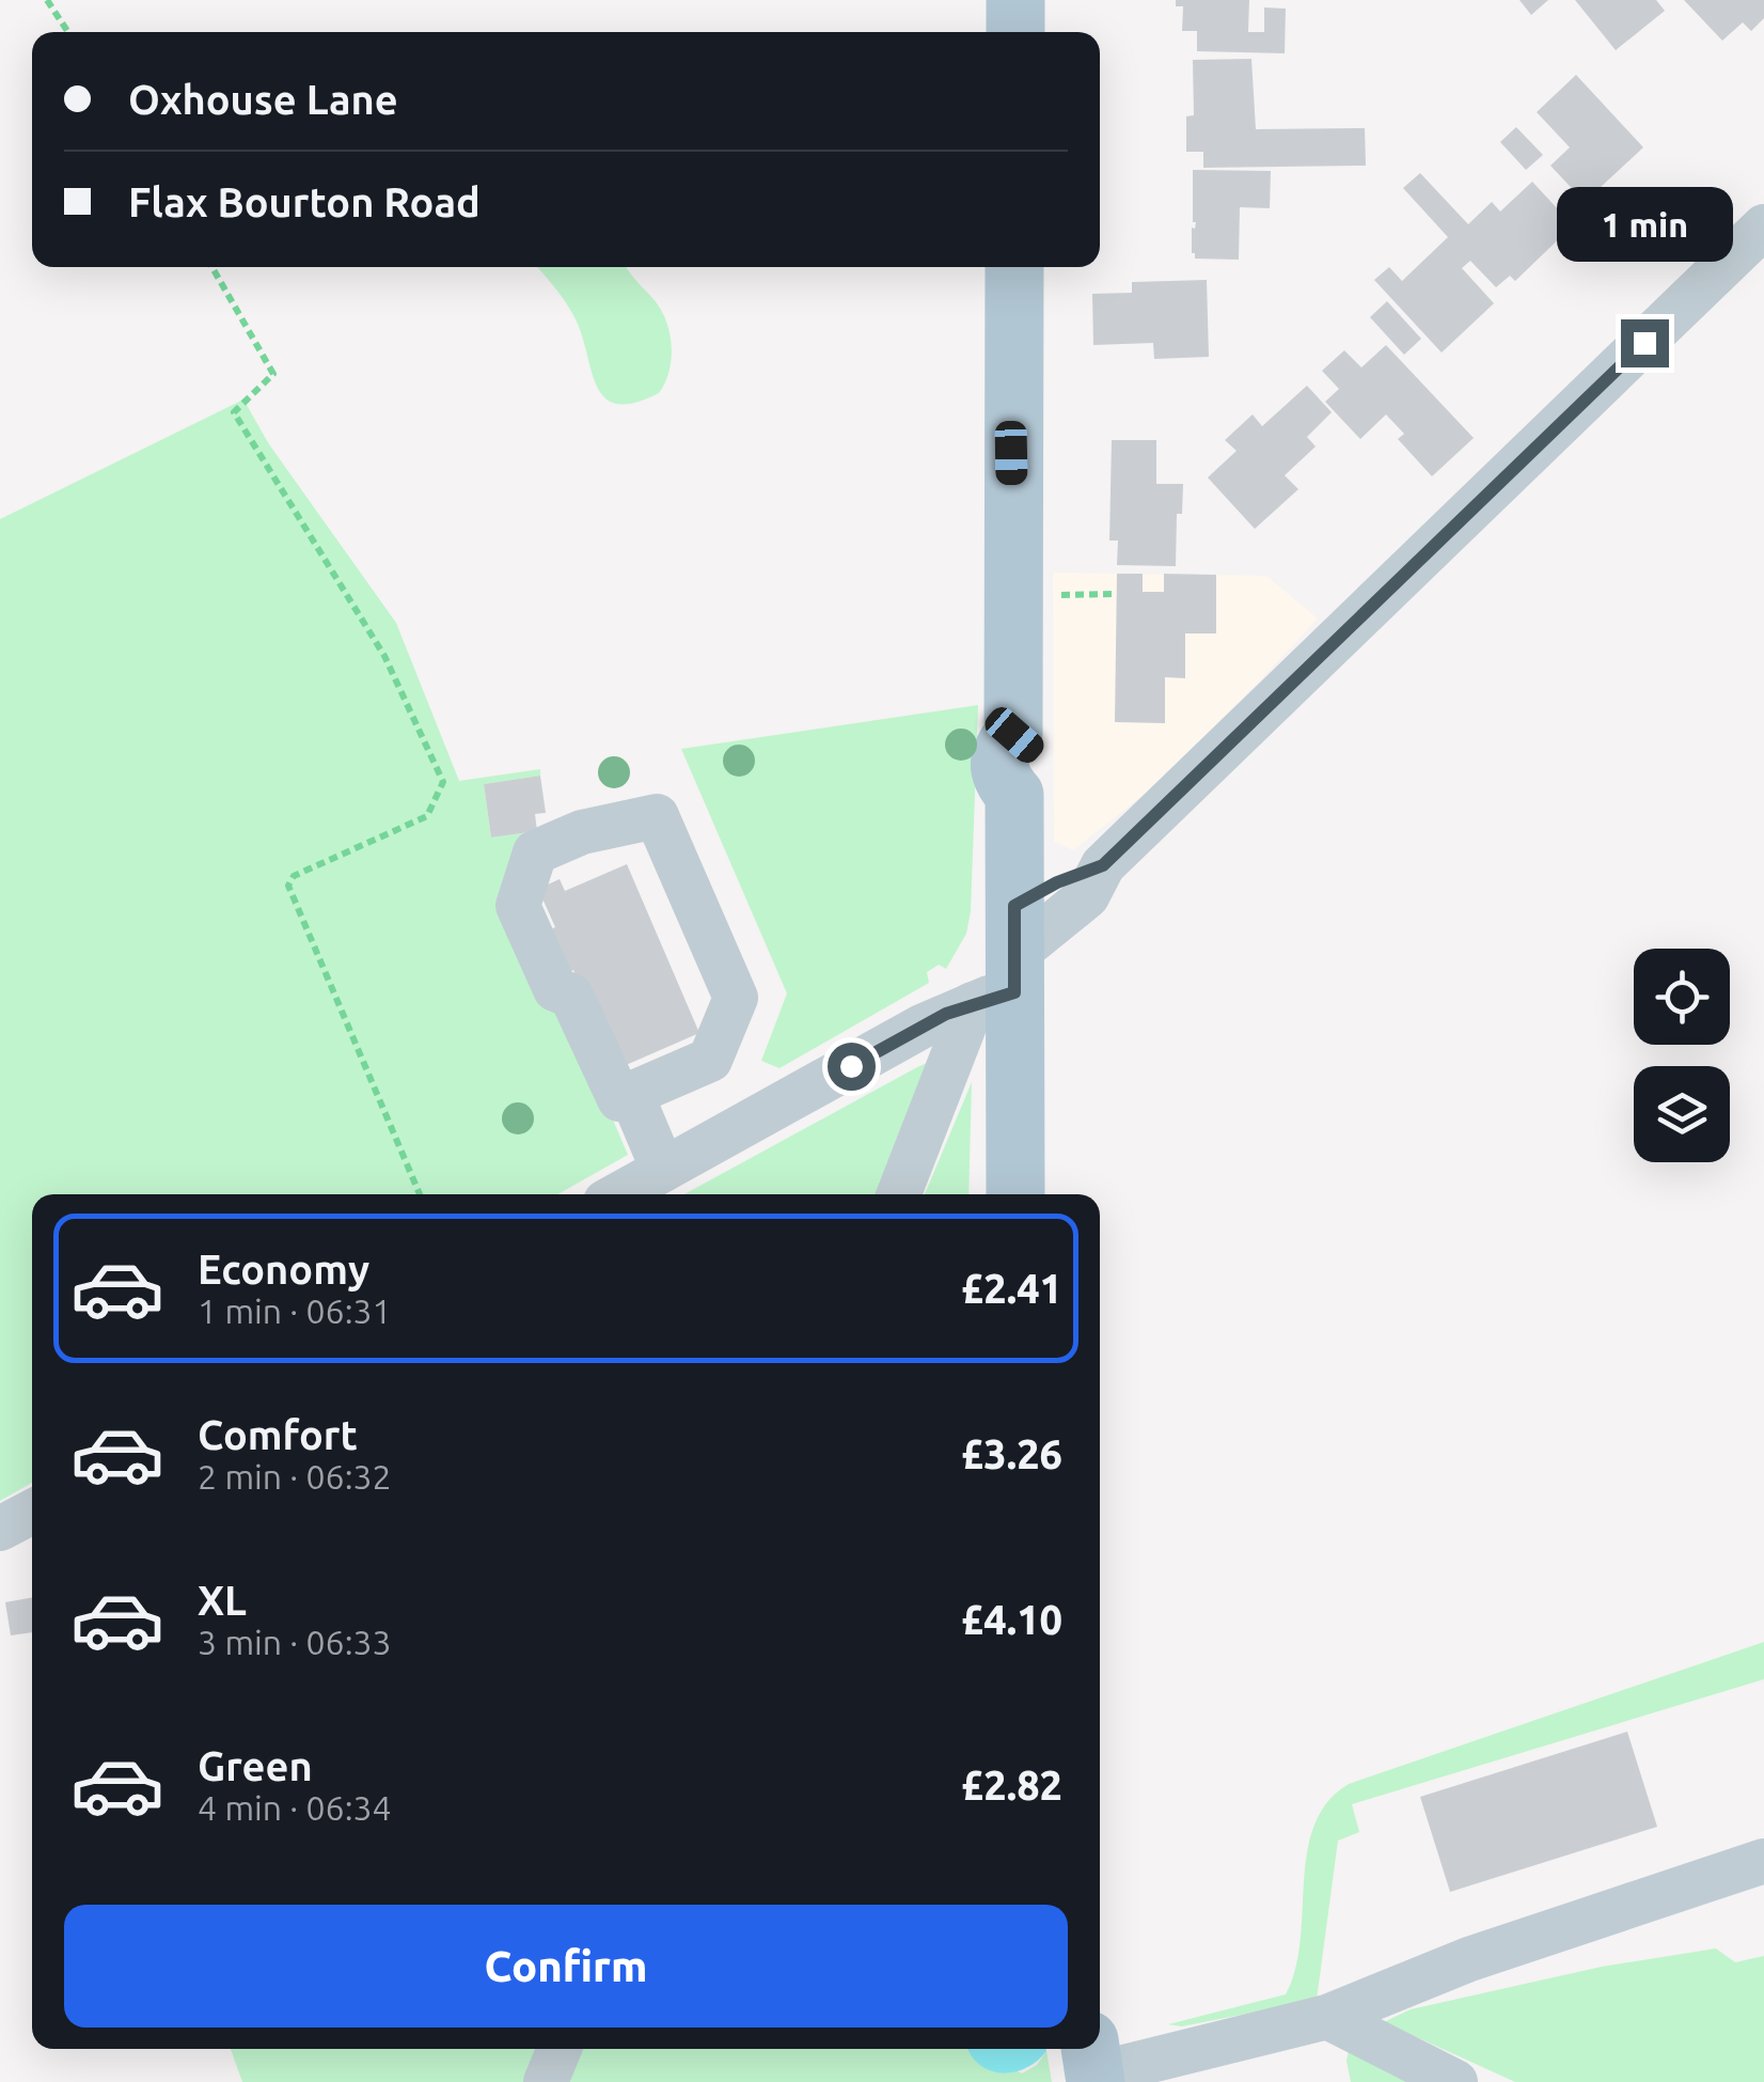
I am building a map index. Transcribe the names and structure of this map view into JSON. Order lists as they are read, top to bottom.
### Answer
{
  "page": {
    "banner": ["Oxhouse Lane", "Flax Bourton Road"],
    "bubble": "1 min",
    "list": [
      {
        "name": "Economy",
        "note": "1 min · 06:31",
        "value": "£2.41"
      },
      {
        "name": "Comfort",
        "note": "2 min · 06:32",
        "value": "£3.26"
      },
      {
        "name": "XL",
        "note": "3 min · 06:33",
        "value": "£4.10"
      },
      {
        "name": "Green",
        "note": "4 min · 06:34",
        "value": "£2.82"
      }
    ],
    "buttons": "Confirm"
  }
}
